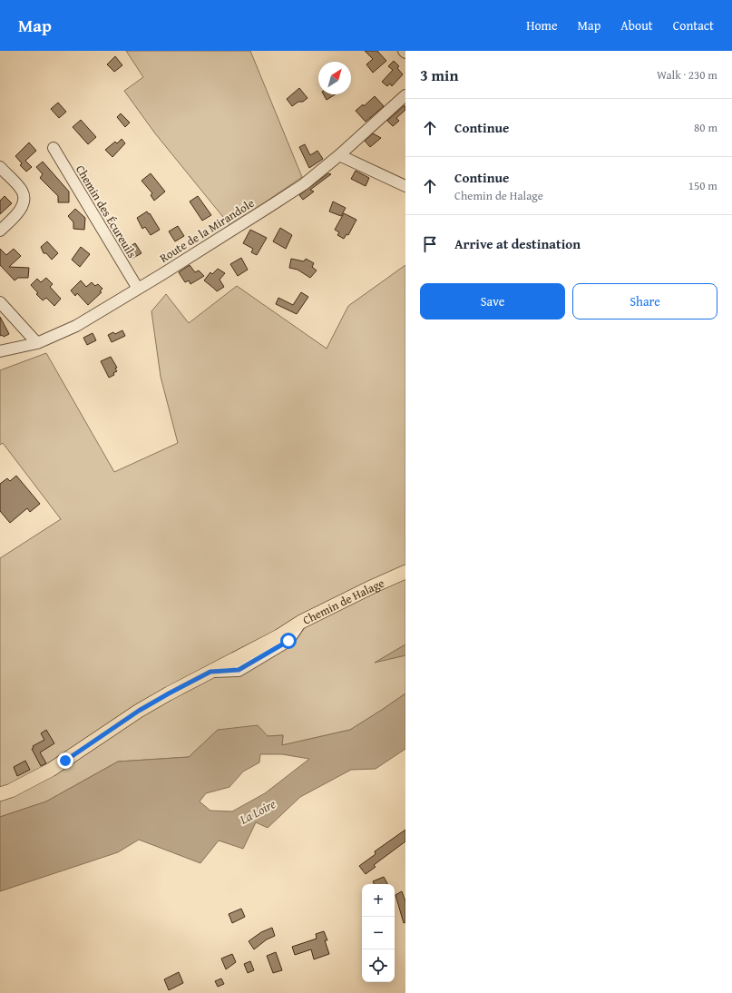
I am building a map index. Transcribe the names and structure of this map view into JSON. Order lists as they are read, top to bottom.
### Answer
{
  "streets": {
    "main road": ["Chemin de Halage"],
    "street": ["Chemin des Écureuils", "Route de la Mirandole"]
  },
  "crossings": [
    ["Chemin des Écureuils", "Route de la Mirandole"]
  ],
  "water": ["La Loire"],
  "north": "top right",
  "page": {
    "header": "Map",
    "nav": [
      "Home",
      "Map",
      "About",
      "Contact"
    ],
    "heading": ["3 min", "Walk · 230 m"],
    "list": [
      ["Continue", "80 m"],
      ["Continue", "Chemin de Halage", "150 m"],
      "Arrive at destination"
    ],
    "buttons": ["Save", "Share"],
    "map_buttons": ["+", "−"]
  }
}
